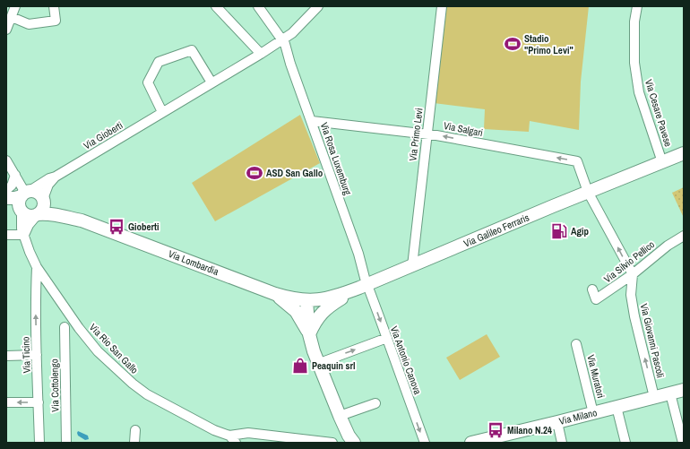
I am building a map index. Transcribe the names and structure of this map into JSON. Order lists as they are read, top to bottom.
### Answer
{
  "streets": {
    "main road": ["Via Galileo Ferraris", "Via Lombardia", "Via Milano"],
    "street": [
      "Via Cesare Pavese",
      "Via Salgari",
      "Via Primo Levi",
      "Via Gioberti",
      "Via Rosa Luxemburg",
      "Via Silvio Pellico",
      "Via Giovanni Pascoli",
      "Via Rio San Gallo",
      "Via Ticino",
      "Via Antonio Canova",
      "Via Muratori",
      "Via Cottolengo"
    ]
  },
  "crossings": [
    ["Via Cesare Pavese", "Via Galileo Ferraris"],
    ["Via Salgari", "Via Primo Levi"],
    ["Via Salgari", "Via Rosa Luxemburg"],
    ["Via Salgari", "Via Galileo Ferraris"],
    ["Via Primo Levi", "Via Galileo Ferraris"],
    ["Via Gioberti", "Via Rosa Luxemburg"],
    ["Via Gioberti", "Via Lombardia"],
    ["Via Gioberti", "Via Rio San Gallo"],
    ["Via Rosa Luxemburg", "Via Galileo Ferraris"],
    ["Via Rosa Luxemburg", "Via Antonio Canova"],
    ["Via Galileo Ferraris", "Via Lombardia"],
    ["Via Galileo Ferraris", "Via Antonio Canova"],
    ["Via Silvio Pellico", "Via Giovanni Pascoli"],
    ["Via Lombardia", "Via Rio San Gallo"],
    ["Via Giovanni Pascoli", "Via Milano"],
    ["Via Rio San Gallo", "Via Ticino"],
    ["Via Muratori", "Via Milano"]
  ],
  "one_way": [
    "Via Salgari",
    "Via Giovanni Pascoli",
    "Via Ticino",
    "Via Antonio Canova"
  ],
  "places": {
    "sports": ["Stadio \"Primo Levi\"", "ASD San Gallo"],
    "bus stop": ["Gioberti", "Milano N.24"],
    "fuel station": ["Agip"],
    "shop": ["Peaquin srl"]
  }
}
